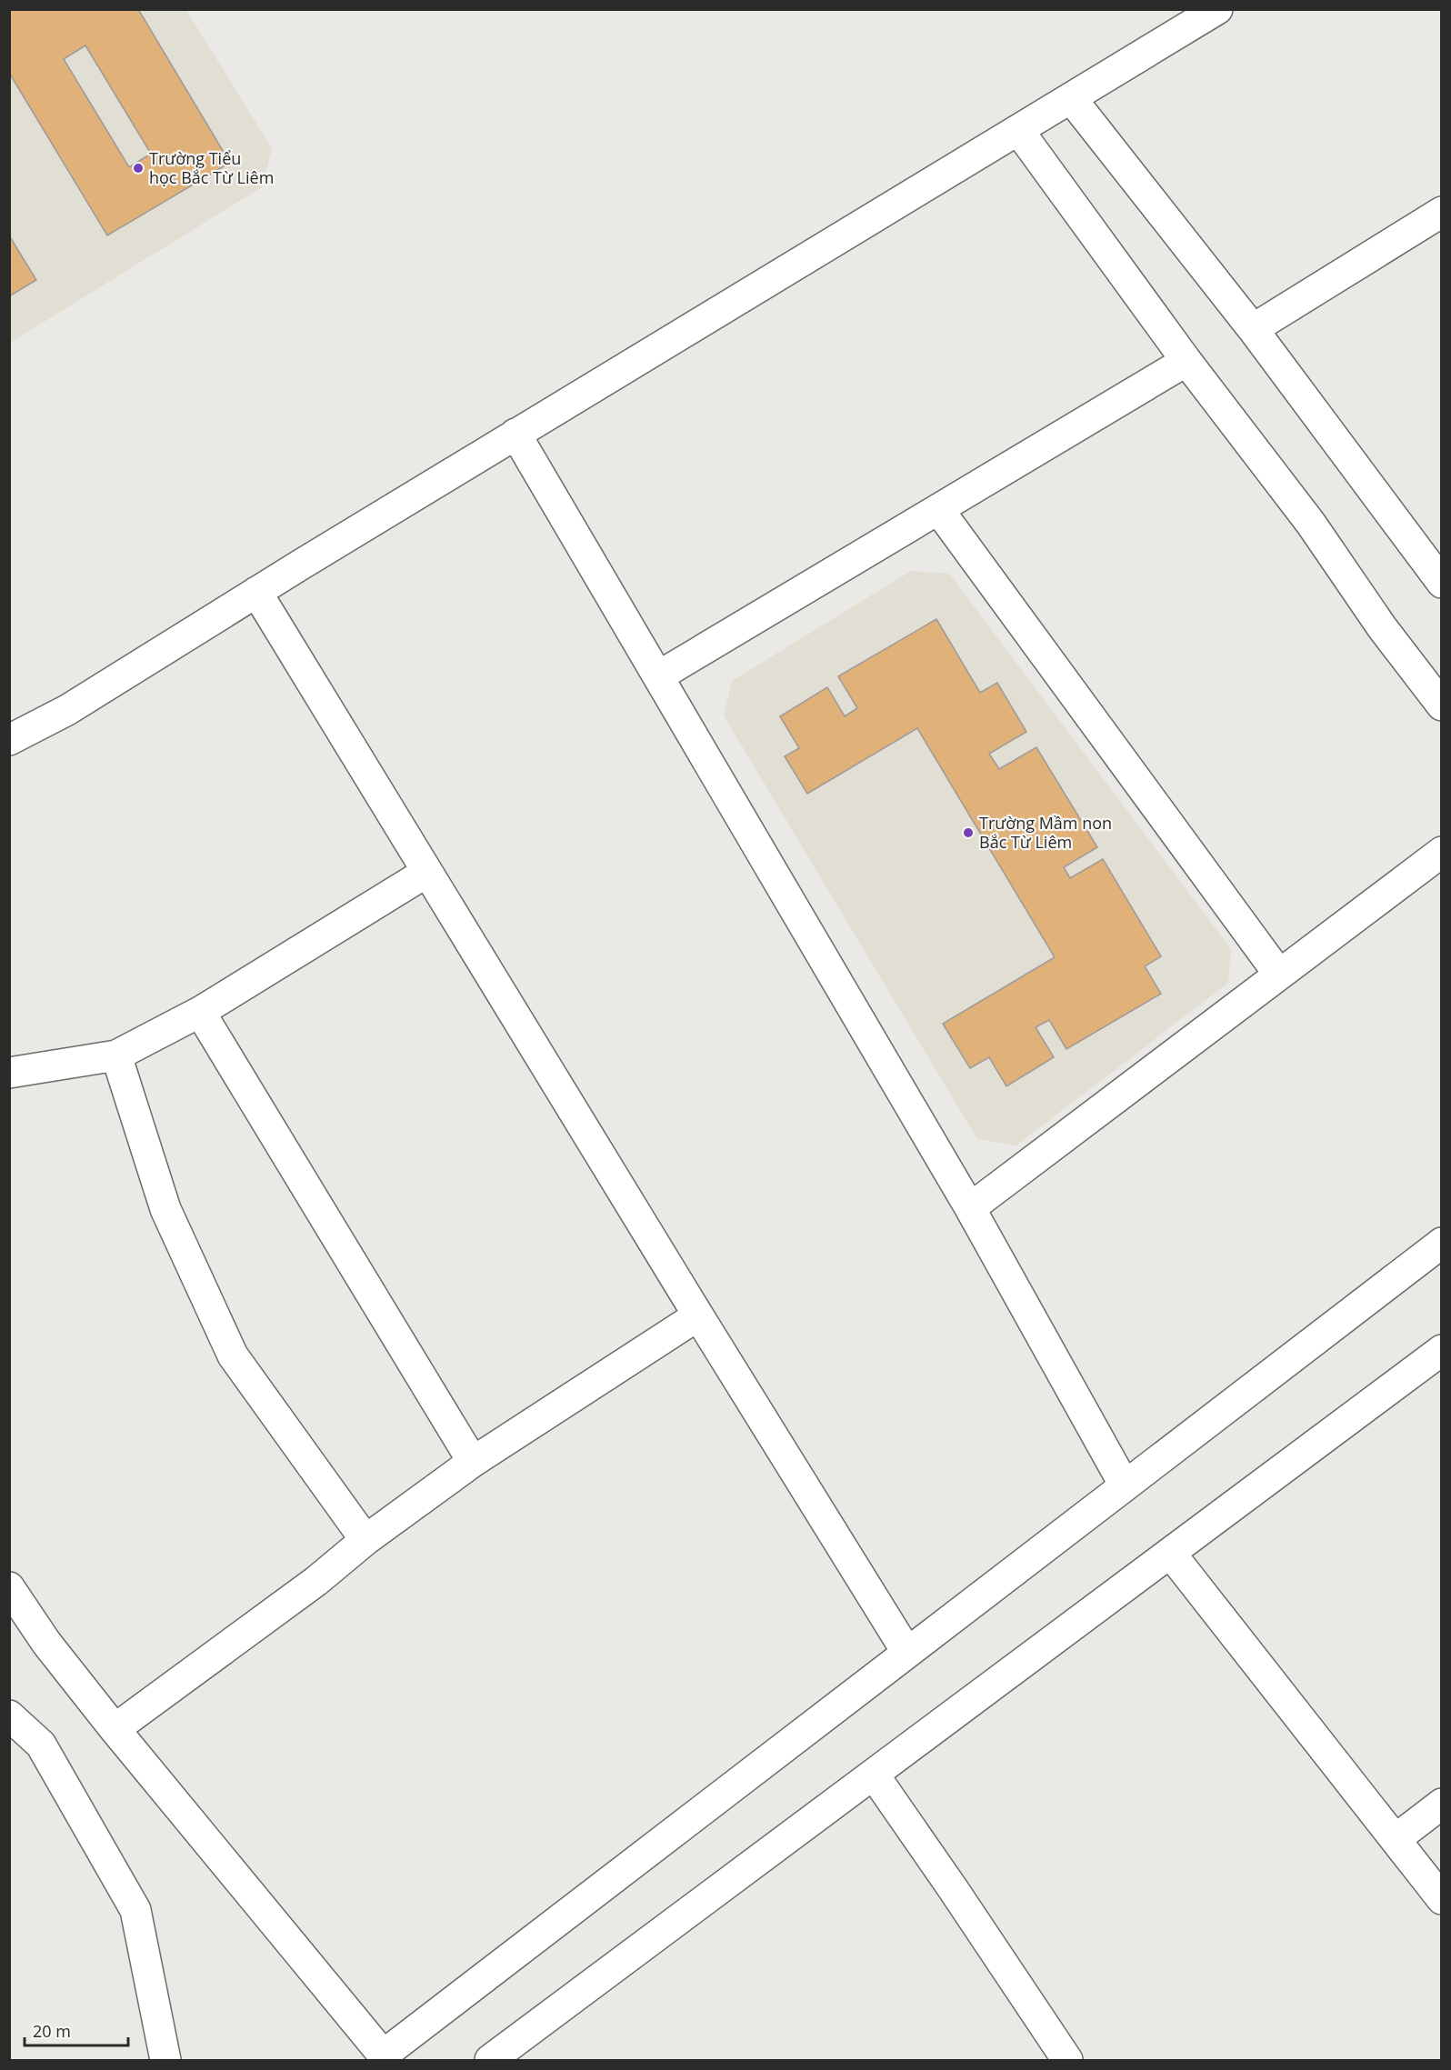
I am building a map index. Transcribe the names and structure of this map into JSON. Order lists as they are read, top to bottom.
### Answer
{
  "places": ["Trường Tiểu học Bắc Từ Liêm", "Trường Mầm non Bắc Từ Liêm"],
  "scale_bar": "20 m"
}
